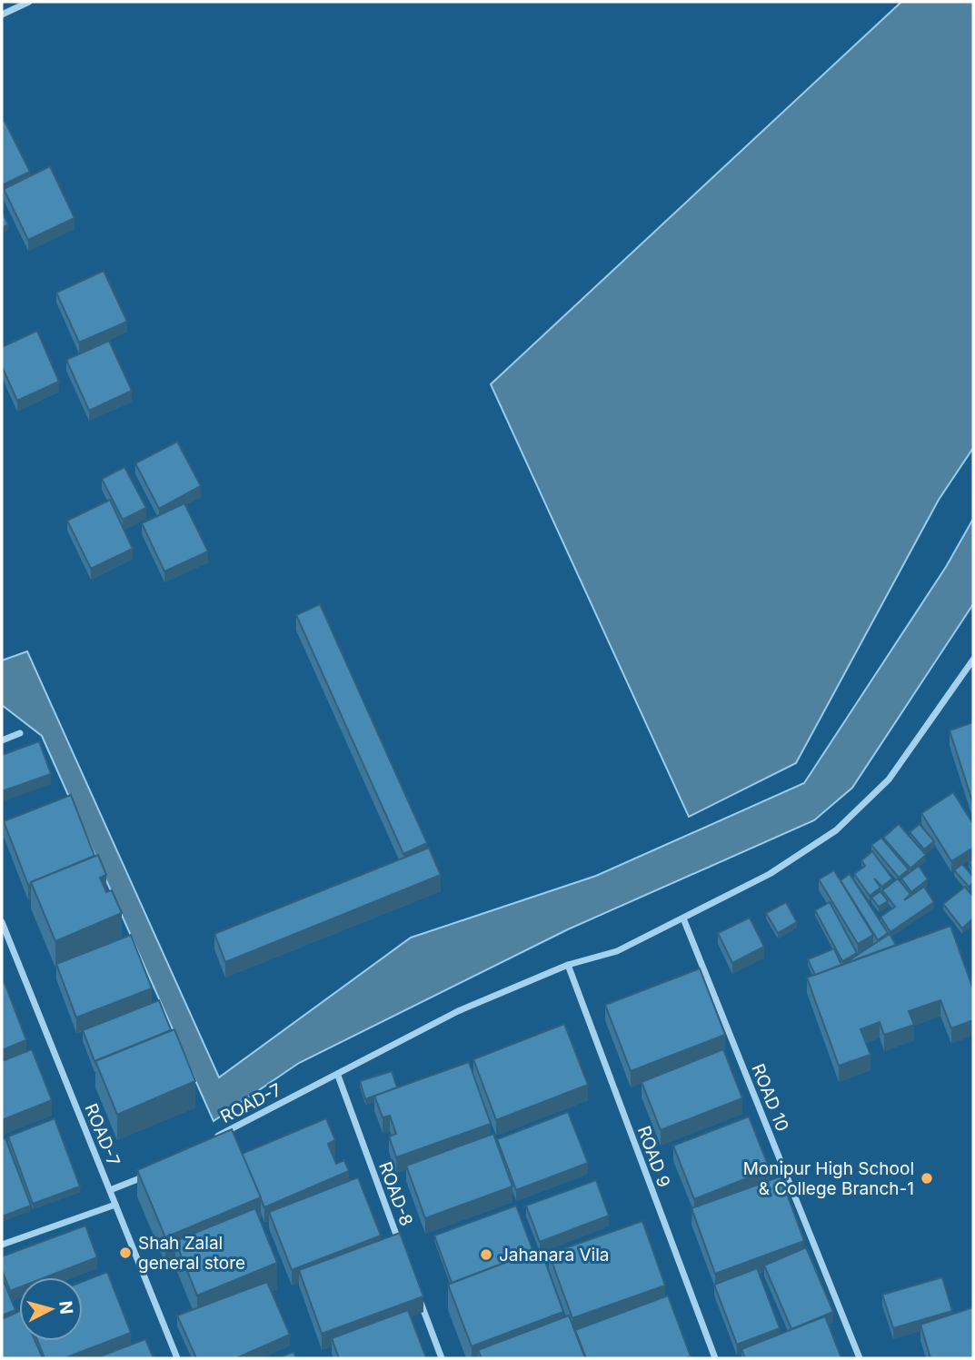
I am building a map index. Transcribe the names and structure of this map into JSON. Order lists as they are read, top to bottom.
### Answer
{
  "streets": {
    "street": [
      "ROAD 10",
      "ROAD-7",
      "ROAD 9",
      "ROAD-8"
    ]
  },
  "crossings": [
    ["ROAD 10", "ROAD-7"],
    ["ROAD-7", "ROAD 9"],
    ["ROAD-7", "ROAD-8"]
  ],
  "places": ["Monipur High School & College Branch-1", "Shah Zalal general store", "Jahanara Vila"],
  "north": "right"
}
